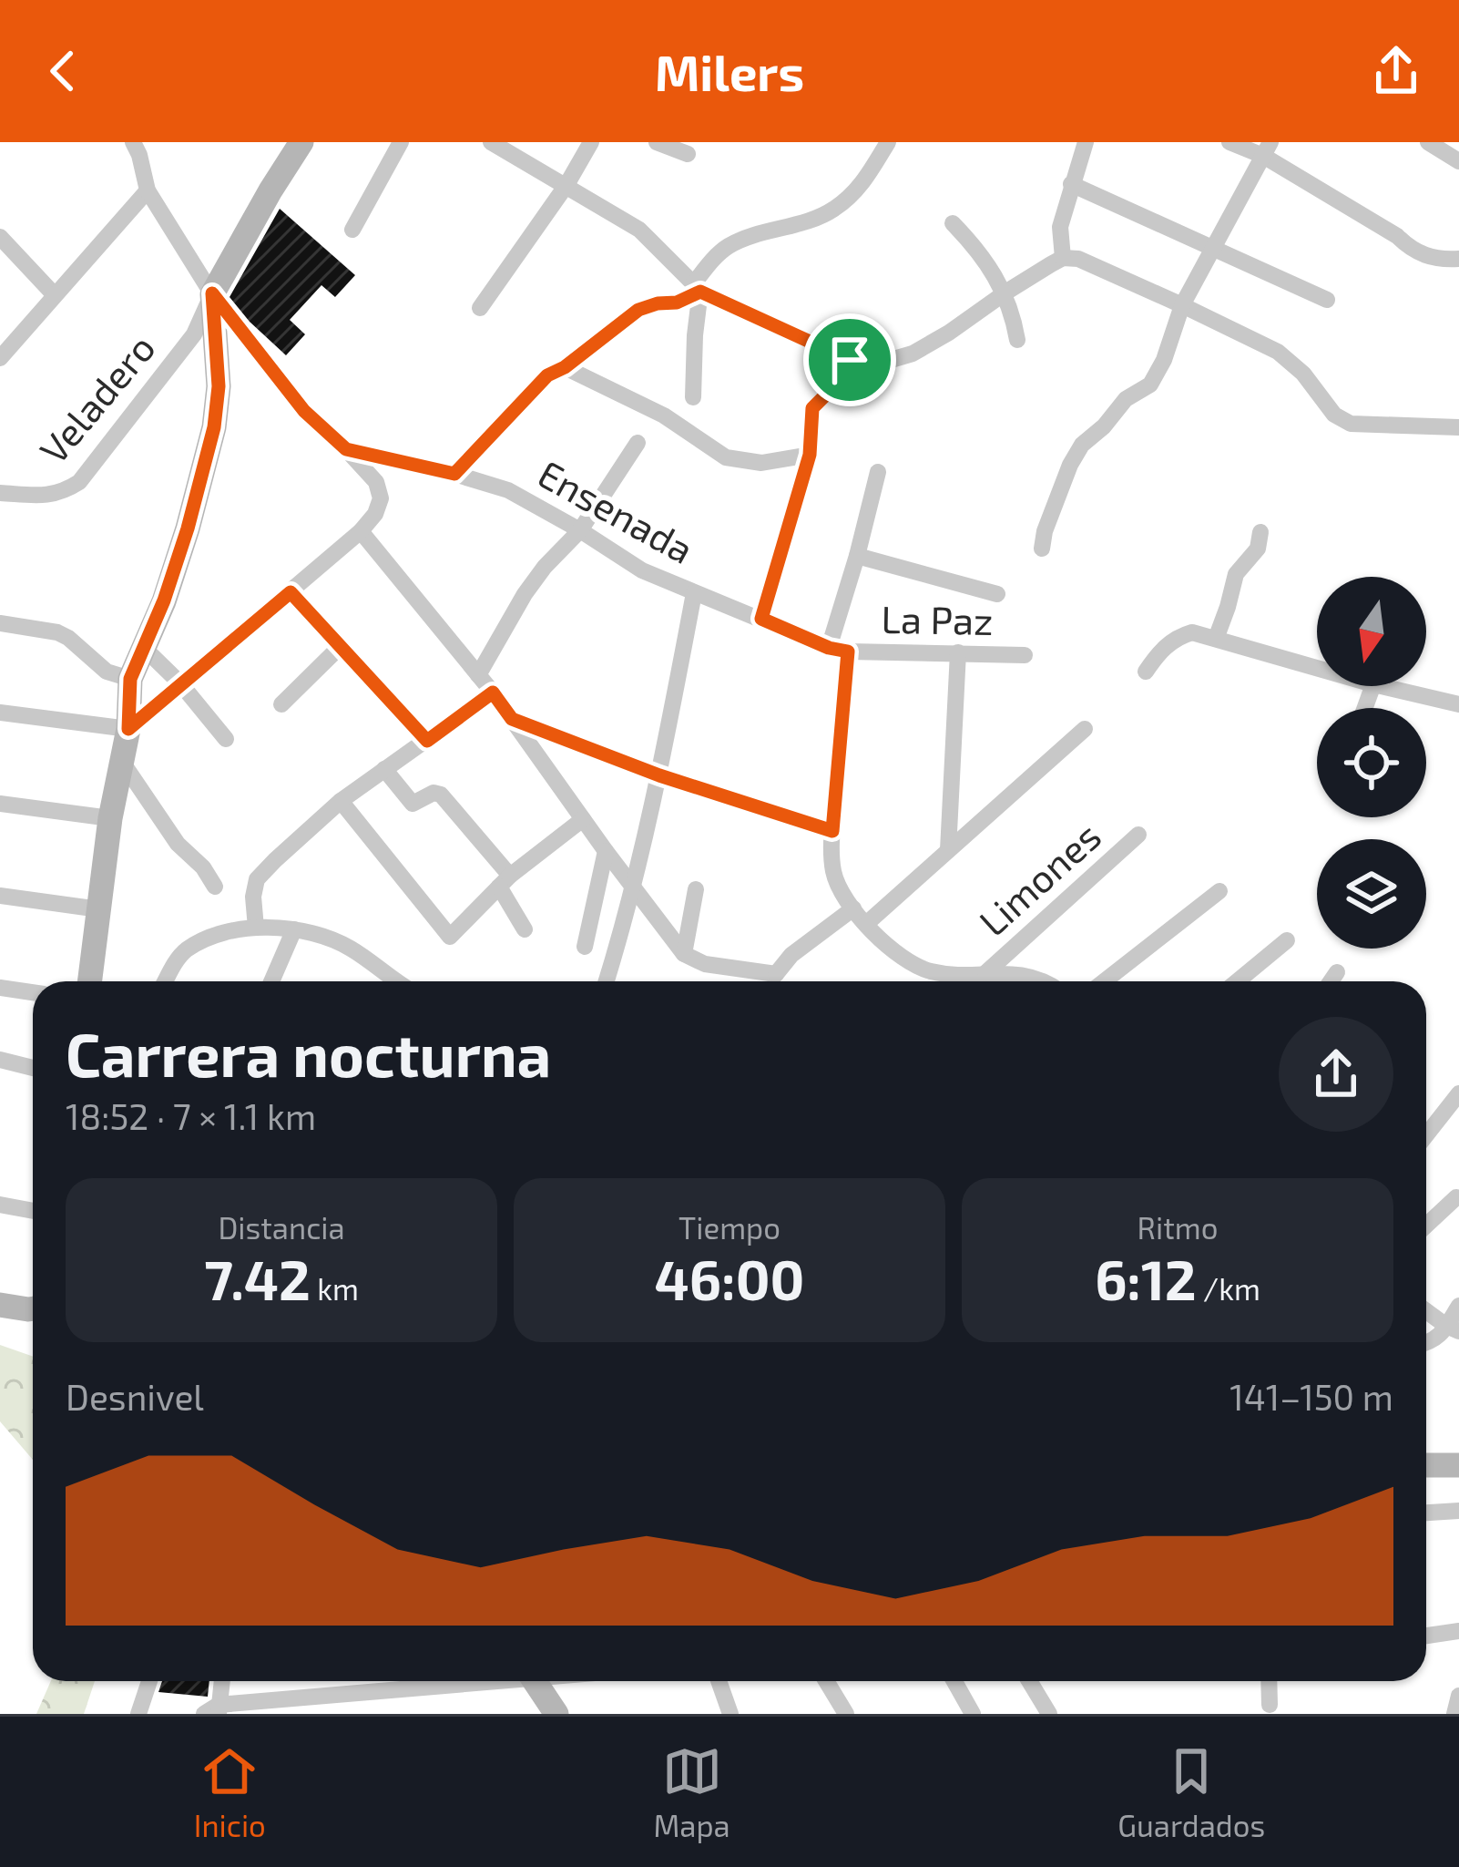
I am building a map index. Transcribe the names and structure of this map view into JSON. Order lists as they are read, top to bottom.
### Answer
{
  "streets": {
    "street": [
      "Veladero",
      "Ensenada",
      "La Paz",
      "Limones"
    ]
  },
  "crossings": [
    ["Ensenada", "La Paz"]
  ],
  "north": "bottom",
  "page": {
    "header": "Milers",
    "heading": ["Carrera nocturna", "18:52 · 7 × 1.1 km"],
    "stats": [
      ["Distancia", "7.42 km"],
      ["Tiempo", "46:00"],
      ["Ritmo", "6:12 /km"]
    ],
    "chart": ["Desnivel", "141–150 m"],
    "tabs": ["Inicio", "Mapa", "Guardados"]
  }
}
